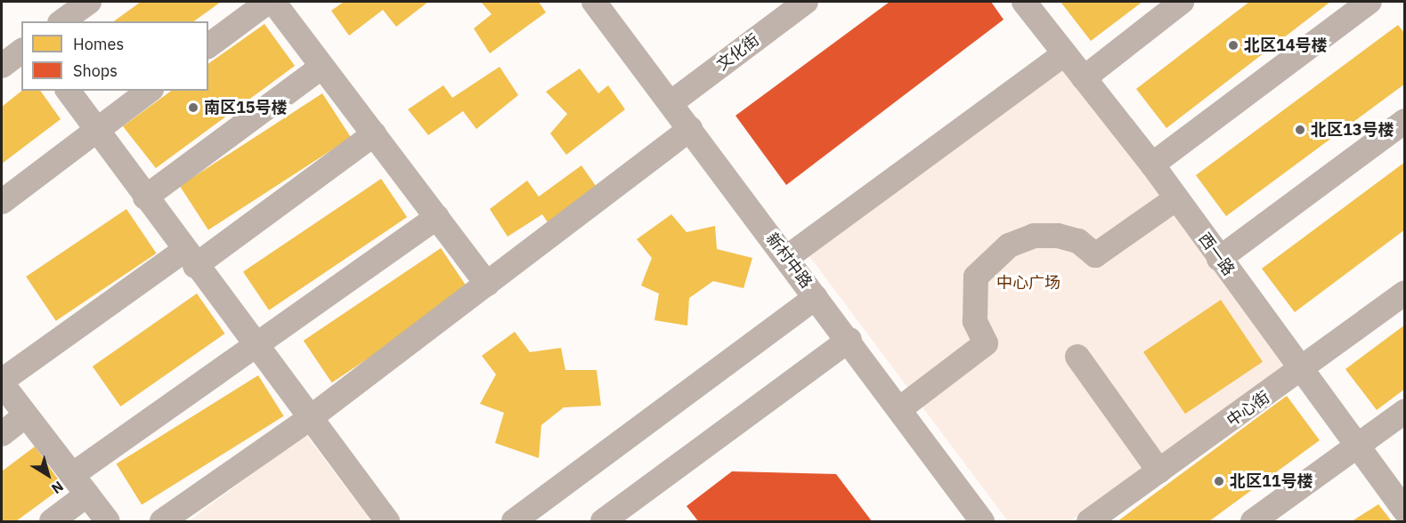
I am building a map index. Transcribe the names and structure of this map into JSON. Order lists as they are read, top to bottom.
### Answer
{
  "streets": {
    "street": [
      "文化街",
      "西一路",
      "新村中路",
      "中心街"
    ]
  },
  "crossings": [
    ["文化街", "新村中路"],
    ["西一路", "中心街"]
  ],
  "parks": ["中心广场"],
  "places": [
    "北区14号楼",
    "南区15号楼",
    "北区13号楼",
    "北区11号楼"
  ],
  "legend": ["Homes", "Shops"],
  "north": "bottom right"
}
